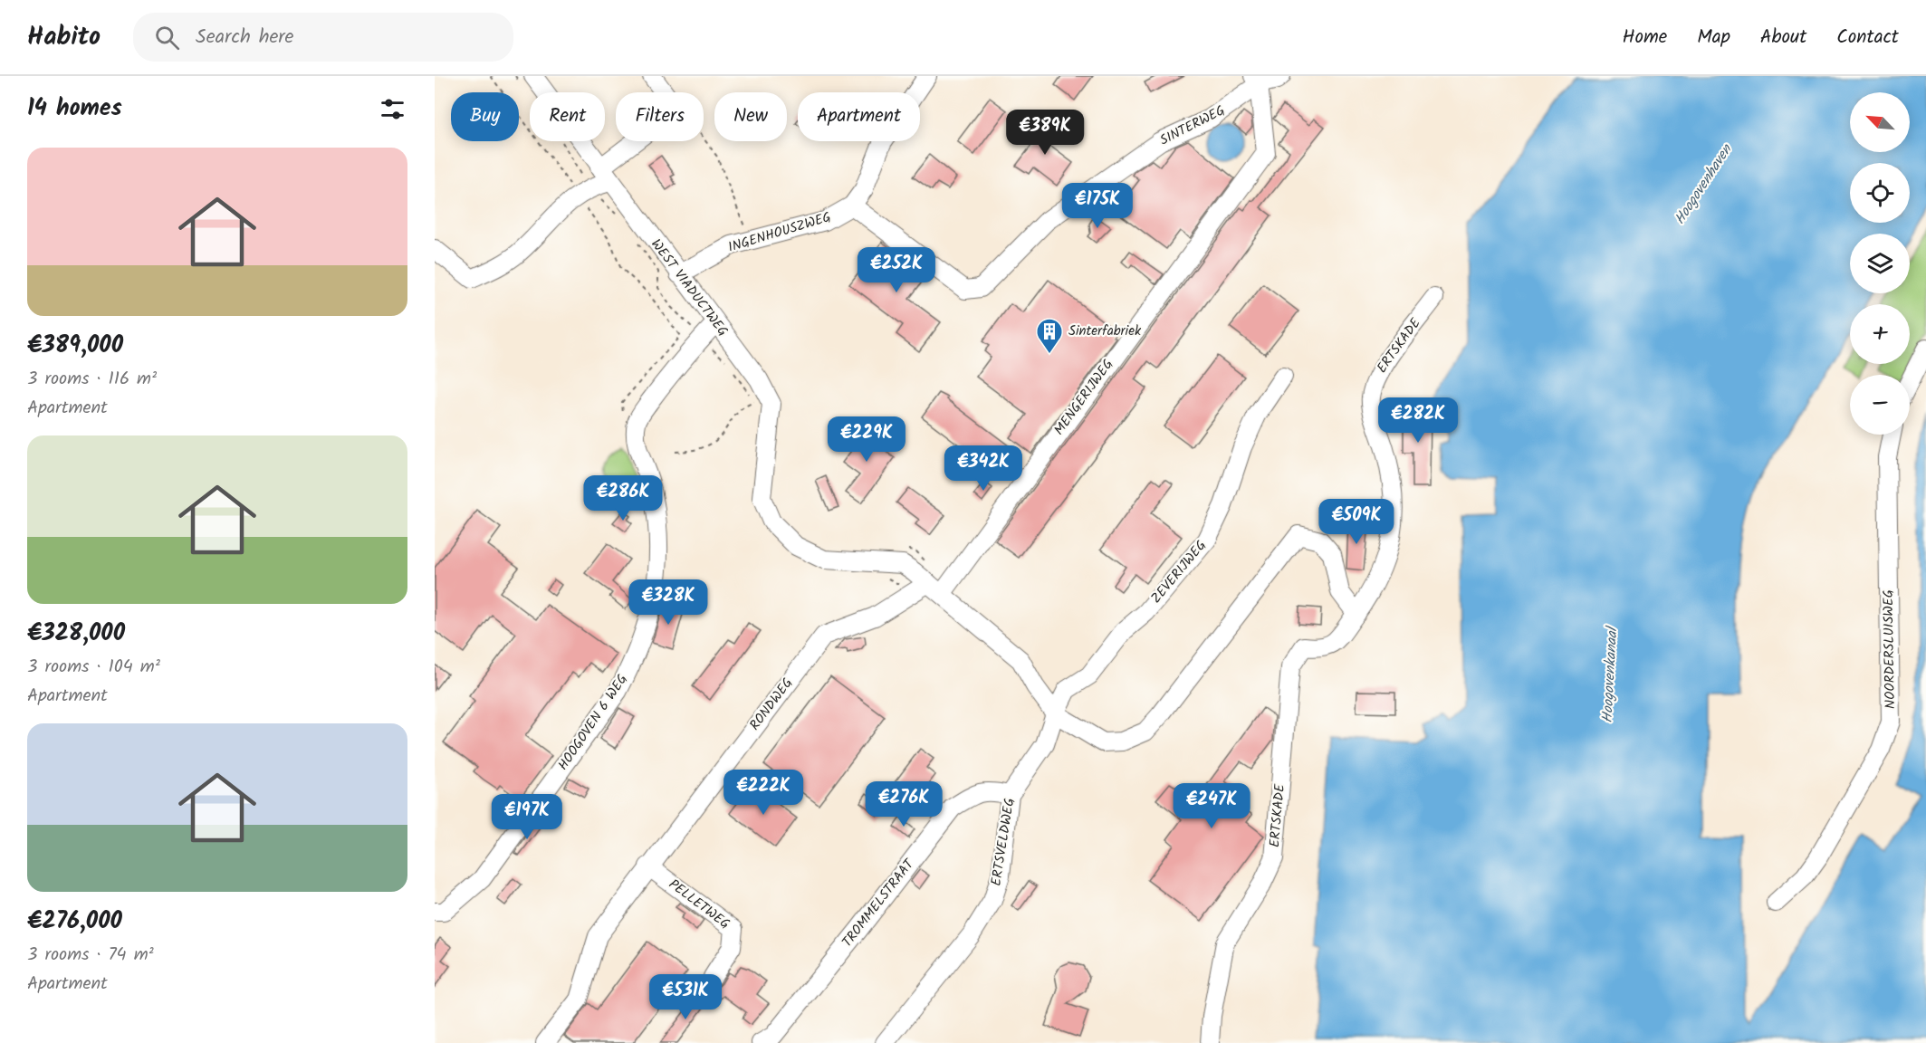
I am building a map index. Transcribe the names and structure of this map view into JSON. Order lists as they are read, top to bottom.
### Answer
{
  "streets": {
    "street": [
      "SINTERWEG",
      "INGENHOUSZWEG",
      "WEST VIADUCTWEG",
      "ERTSKADE",
      "MENGERIJWEG",
      "ZEVERIJWEG",
      "NOORDERSLUISWEG",
      "RONDWEG",
      "HOOGOVEN 6 WEG",
      "ERTSVELDWEG",
      "TROMMELSTRAAT",
      "PELLETWEG"
    ]
  },
  "crossings": [
    ["SINTERWEG", "INGENHOUSZWEG"],
    ["SINTERWEG", "MENGERIJWEG"],
    ["INGENHOUSZWEG", "WEST VIADUCTWEG"],
    ["WEST VIADUCTWEG", "MENGERIJWEG"],
    ["WEST VIADUCTWEG", "RONDWEG"],
    ["WEST VIADUCTWEG", "HOOGOVEN 6 WEG"],
    ["MENGERIJWEG", "RONDWEG"],
    ["ZEVERIJWEG", "ERTSVELDWEG"],
    ["RONDWEG", "PELLETWEG"],
    ["ERTSVELDWEG", "TROMMELSTRAAT"]
  ],
  "water": ["Hoogovenhaven", "Hoogovenkanaal"],
  "places": {
    "building": ["Sinterfabriek"]
  },
  "north": "top left",
  "page": {
    "header": "Habito",
    "search": "Search here",
    "nav": [
      "Home",
      "Map",
      "About",
      "Contact"
    ],
    "heading": "14 homes",
    "map_buttons": ["+", "−"],
    "chip": [
      "Buy",
      "Rent",
      "Filters",
      "New",
      "Apartment"
    ],
    "price": [
      "€389K",
      "€175K",
      "€252K",
      "€282K",
      "€229K",
      "€342K",
      "€286K",
      "€509K",
      "€328K",
      "€222K",
      "€276K",
      "€247K",
      "€197K",
      "€531K"
    ],
    "list": [
      {
        "name": "€389,000",
        "note": "3 rooms · 116 m² · Apartment"
      },
      {
        "name": "€328,000",
        "note": "3 rooms · 104 m² · Apartment"
      },
      {
        "name": "€276,000",
        "note": "3 rooms · 74 m² · Apartment"
      }
    ]
  }
}
